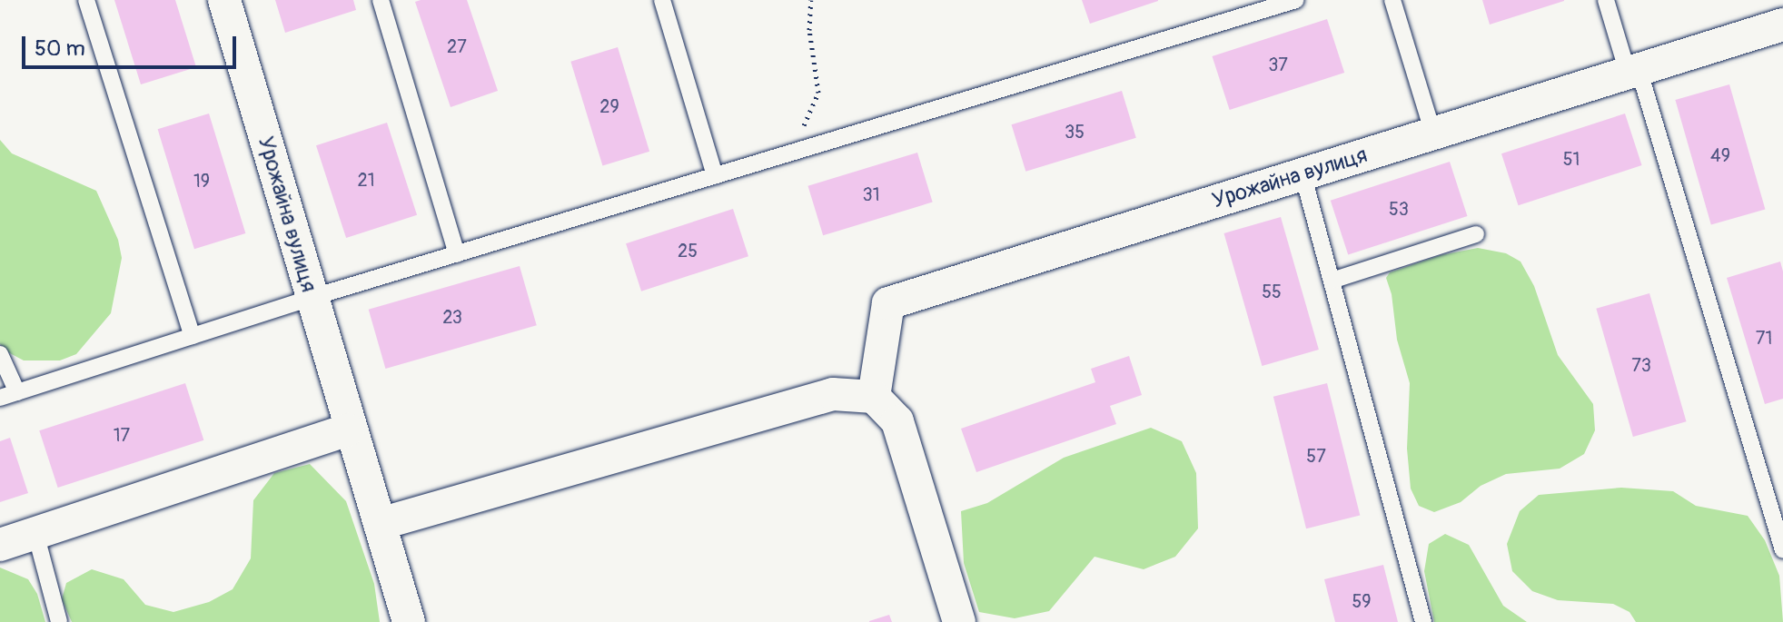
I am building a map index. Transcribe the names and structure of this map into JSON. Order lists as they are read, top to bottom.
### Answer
{
  "streets": {
    "street": ["Урожайна вулиця"]
  },
  "house_numbers": [
    "27",
    "37",
    "29",
    "35",
    "49",
    "51",
    "21",
    "19",
    "31",
    "53",
    "25",
    "55",
    "23",
    "71",
    "73",
    "17",
    "57",
    "59"
  ],
  "scale_bar": "50 m"
}
